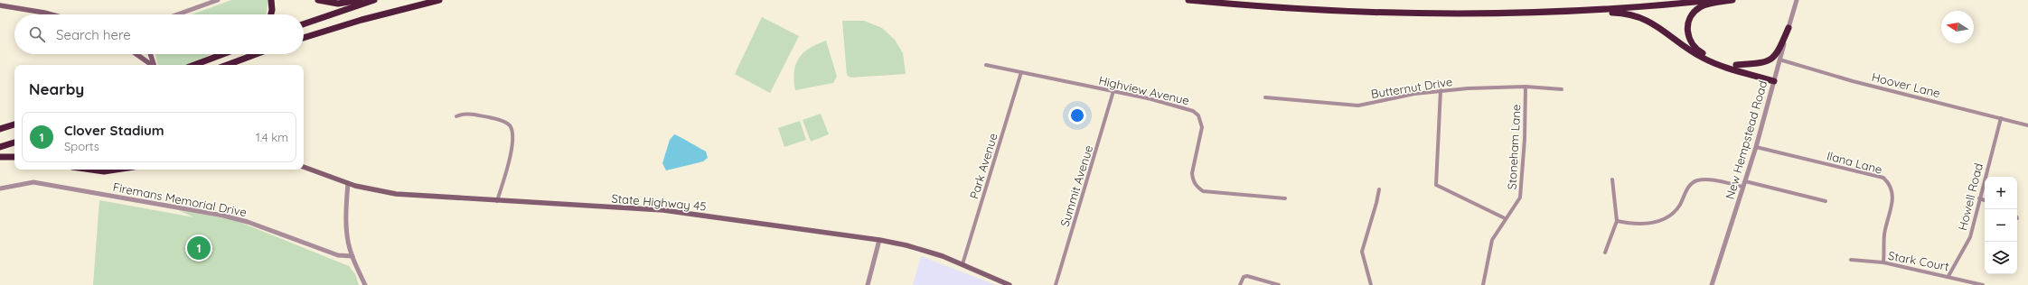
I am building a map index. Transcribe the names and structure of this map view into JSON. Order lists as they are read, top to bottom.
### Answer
{
  "streets": {
    "main road": ["State Highway 45"],
    "street": [
      "Hoover Lane",
      "Butternut Drive",
      "Highview Avenue",
      "New Hempstead Road",
      "Stoneham Lane",
      "Ilana Lane",
      "Park Avenue",
      "Summit Avenue",
      "Howell Road",
      "Firemans Memorial Drive",
      "Stark Court"
    ]
  },
  "crossings": [
    ["Hoover Lane", "New Hempstead Road"],
    ["Hoover Lane", "Howell Road"],
    ["Butternut Drive", "Stoneham Lane"],
    ["Highview Avenue", "Park Avenue"],
    ["Highview Avenue", "Summit Avenue"],
    ["New Hempstead Road", "Ilana Lane"],
    ["Ilana Lane", "Stark Court"],
    ["Park Avenue", "State Highway 45"],
    ["Howell Road", "Stark Court"]
  ],
  "north": "left",
  "page": {
    "search": "Search here",
    "heading": "Nearby",
    "list": [
      {
        "mark": "1",
        "name": "Clover Stadium",
        "note": "Sports",
        "value": "1.4 km"
      }
    ],
    "map_buttons": ["+", "−"],
    "pins": "1"
  }
}
